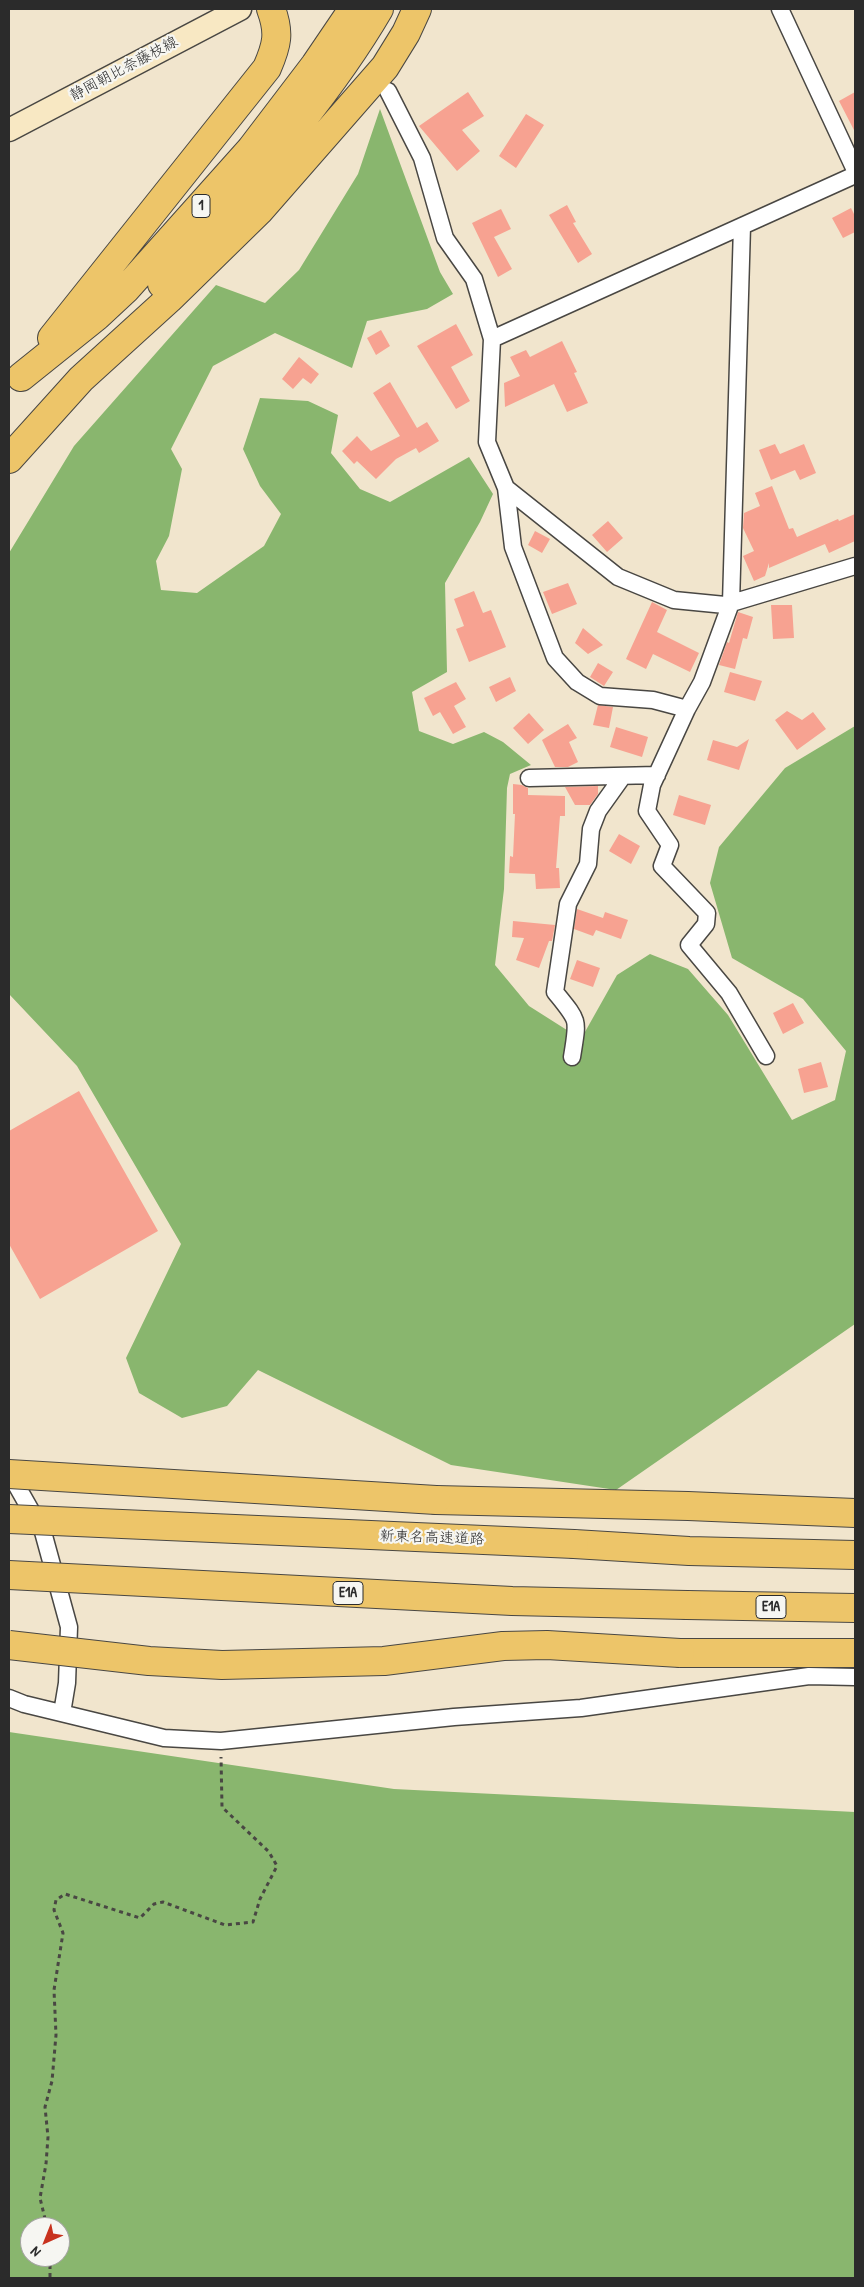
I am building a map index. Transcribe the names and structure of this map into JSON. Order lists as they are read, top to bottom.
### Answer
{
  "streets": {
    "highway": ["1", "新東名高速道路", "E1A"],
    "main road": ["静岡朝比奈藤枝線"]
  },
  "north": "bottom left"
}
